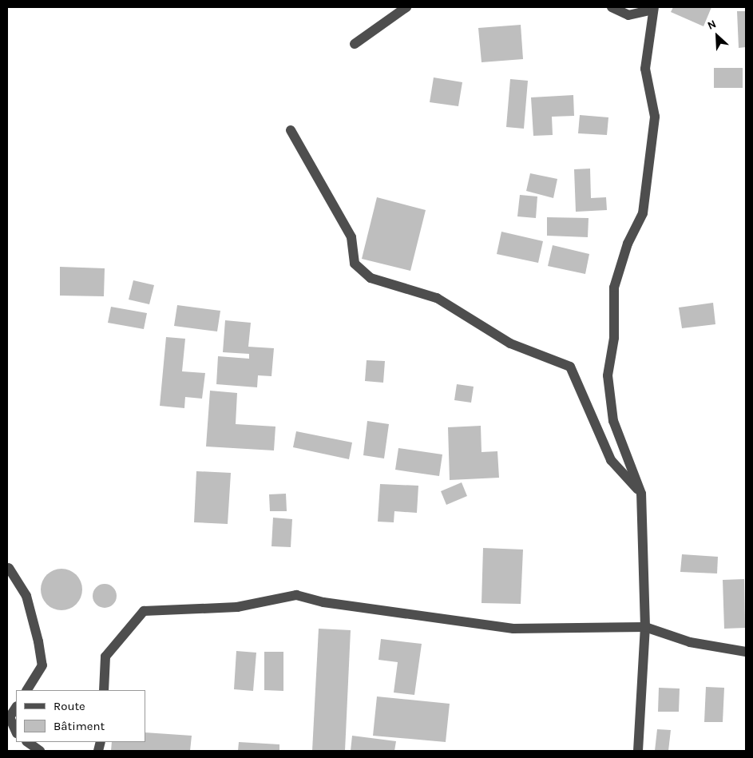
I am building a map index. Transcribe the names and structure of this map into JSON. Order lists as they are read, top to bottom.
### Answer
{
  "legend": ["Route", "Bâtiment"],
  "north": "top left"
}
